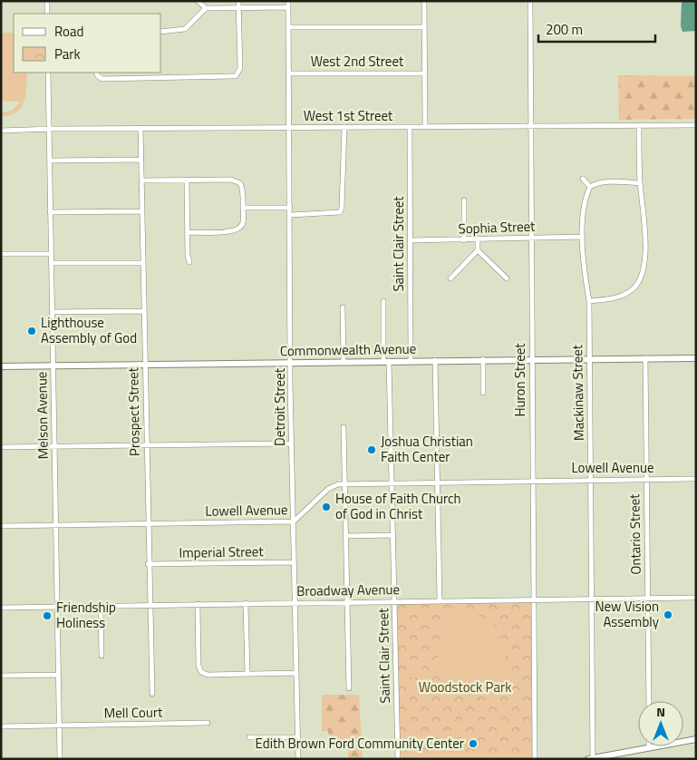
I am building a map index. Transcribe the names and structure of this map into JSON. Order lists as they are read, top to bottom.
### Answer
{
  "streets": {
    "main road": ["Commonwealth Avenue"],
    "street": [
      "West 2nd Street",
      "West 1st Street",
      "Sophia Street",
      "Saint Clair Street",
      "Huron Street",
      "Mackinaw Street",
      "Detroit Street",
      "Prospect Street",
      "Melson Avenue",
      "Lowell Avenue",
      "Ontario Street",
      "Imperial Street",
      "Broadway Avenue",
      "Mell Court"
    ]
  },
  "crossings": [
    ["West 2nd Street", "Detroit Street"],
    ["West 1st Street", "Saint Clair Street"],
    ["West 1st Street", "Huron Street"],
    ["West 1st Street", "Detroit Street"],
    ["West 1st Street", "Prospect Street"],
    ["West 1st Street", "Melson Avenue"],
    ["Sophia Street", "Saint Clair Street"],
    ["Sophia Street", "Huron Street"],
    ["Sophia Street", "Mackinaw Street"],
    ["Saint Clair Street", "Commonwealth Avenue"],
    ["Saint Clair Street", "Lowell Avenue"],
    ["Saint Clair Street", "Broadway Avenue"],
    ["Commonwealth Avenue", "Huron Street"],
    ["Commonwealth Avenue", "Mackinaw Street"],
    ["Commonwealth Avenue", "Detroit Street"],
    ["Commonwealth Avenue", "Prospect Street"],
    ["Commonwealth Avenue", "Melson Avenue"],
    ["Commonwealth Avenue", "Ontario Street"],
    ["Huron Street", "Lowell Avenue"],
    ["Huron Street", "Broadway Avenue"],
    ["Mackinaw Street", "Lowell Avenue"],
    ["Mackinaw Street", "Broadway Avenue"],
    ["Detroit Street", "Lowell Avenue"],
    ["Detroit Street", "Imperial Street"],
    ["Detroit Street", "Broadway Avenue"],
    ["Prospect Street", "Lowell Avenue"],
    ["Prospect Street", "Imperial Street"],
    ["Prospect Street", "Broadway Avenue"],
    ["Melson Avenue", "Lowell Avenue"],
    ["Melson Avenue", "Broadway Avenue"],
    ["Melson Avenue", "Mell Court"],
    ["Lowell Avenue", "Ontario Street"],
    ["Ontario Street", "Broadway Avenue"]
  ],
  "parks": ["Woodstock Park"],
  "places": [
    "Lighthouse Assembly of God",
    "Joshua Christian Faith Center",
    "House of Faith Church of God in Christ",
    "New Vision Assembly",
    "Friendship Holiness",
    "Edith Brown Ford Community Center"
  ],
  "legend": ["Road", "Park"],
  "scale_bar": "200 m",
  "north": "top"
}
